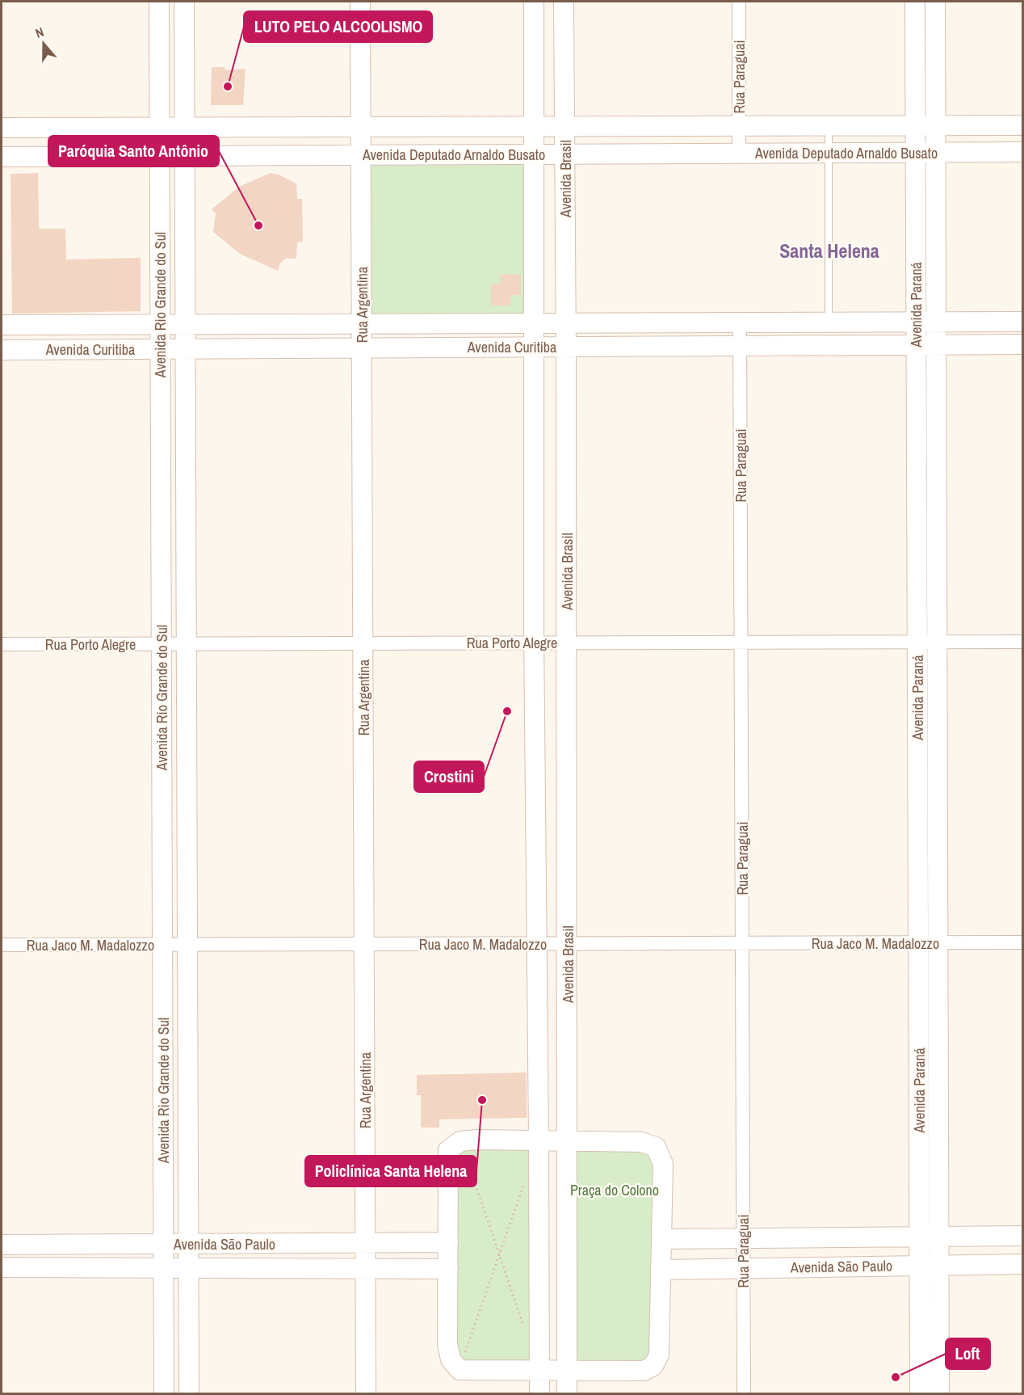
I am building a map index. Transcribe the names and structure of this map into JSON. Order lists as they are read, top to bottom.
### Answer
{
  "streets": {
    "street": [
      "Rua Paraguai",
      "Avenida Deputado Arnaldo Busato",
      "Avenida Brasil",
      "Avenida Rio Grande do Sul",
      "Rua Argentina",
      "Avenida Paraná",
      "Avenida Curitiba",
      "Rua Porto Alegre",
      "Rua Jaco M. Madalozzo",
      "Avenida São Paulo"
    ]
  },
  "crossings": [
    ["Rua Paraguai", "Avenida Deputado Arnaldo Busato"],
    ["Rua Paraguai", "Avenida Curitiba"],
    ["Rua Paraguai", "Rua Porto Alegre"],
    ["Rua Paraguai", "Rua Jaco M. Madalozzo"],
    ["Rua Paraguai", "Avenida São Paulo"],
    ["Avenida Deputado Arnaldo Busato", "Avenida Brasil"],
    ["Avenida Deputado Arnaldo Busato", "Avenida Rio Grande do Sul"],
    ["Avenida Deputado Arnaldo Busato", "Rua Argentina"],
    ["Avenida Deputado Arnaldo Busato", "Avenida Paraná"],
    ["Avenida Brasil", "Avenida Curitiba"],
    ["Avenida Brasil", "Rua Porto Alegre"],
    ["Avenida Brasil", "Rua Jaco M. Madalozzo"],
    ["Avenida Rio Grande do Sul", "Avenida Curitiba"],
    ["Avenida Rio Grande do Sul", "Rua Porto Alegre"],
    ["Avenida Rio Grande do Sul", "Rua Jaco M. Madalozzo"],
    ["Avenida Rio Grande do Sul", "Avenida São Paulo"],
    ["Rua Argentina", "Avenida Curitiba"],
    ["Rua Argentina", "Rua Porto Alegre"],
    ["Rua Argentina", "Rua Jaco M. Madalozzo"],
    ["Rua Argentina", "Avenida São Paulo"],
    ["Avenida Paraná", "Avenida Curitiba"],
    ["Avenida Paraná", "Rua Porto Alegre"],
    ["Avenida Paraná", "Rua Jaco M. Madalozzo"],
    ["Avenida Paraná", "Avenida São Paulo"]
  ],
  "districts": ["Santa Helena"],
  "parks": ["Praça do Colono"],
  "places": [
    "LUTO PELO ALCOOLISMO",
    "Paróquia Santo Antônio",
    "Crostini",
    "Policlínica Santa Helena",
    "Loft"
  ],
  "north": "top"
}
